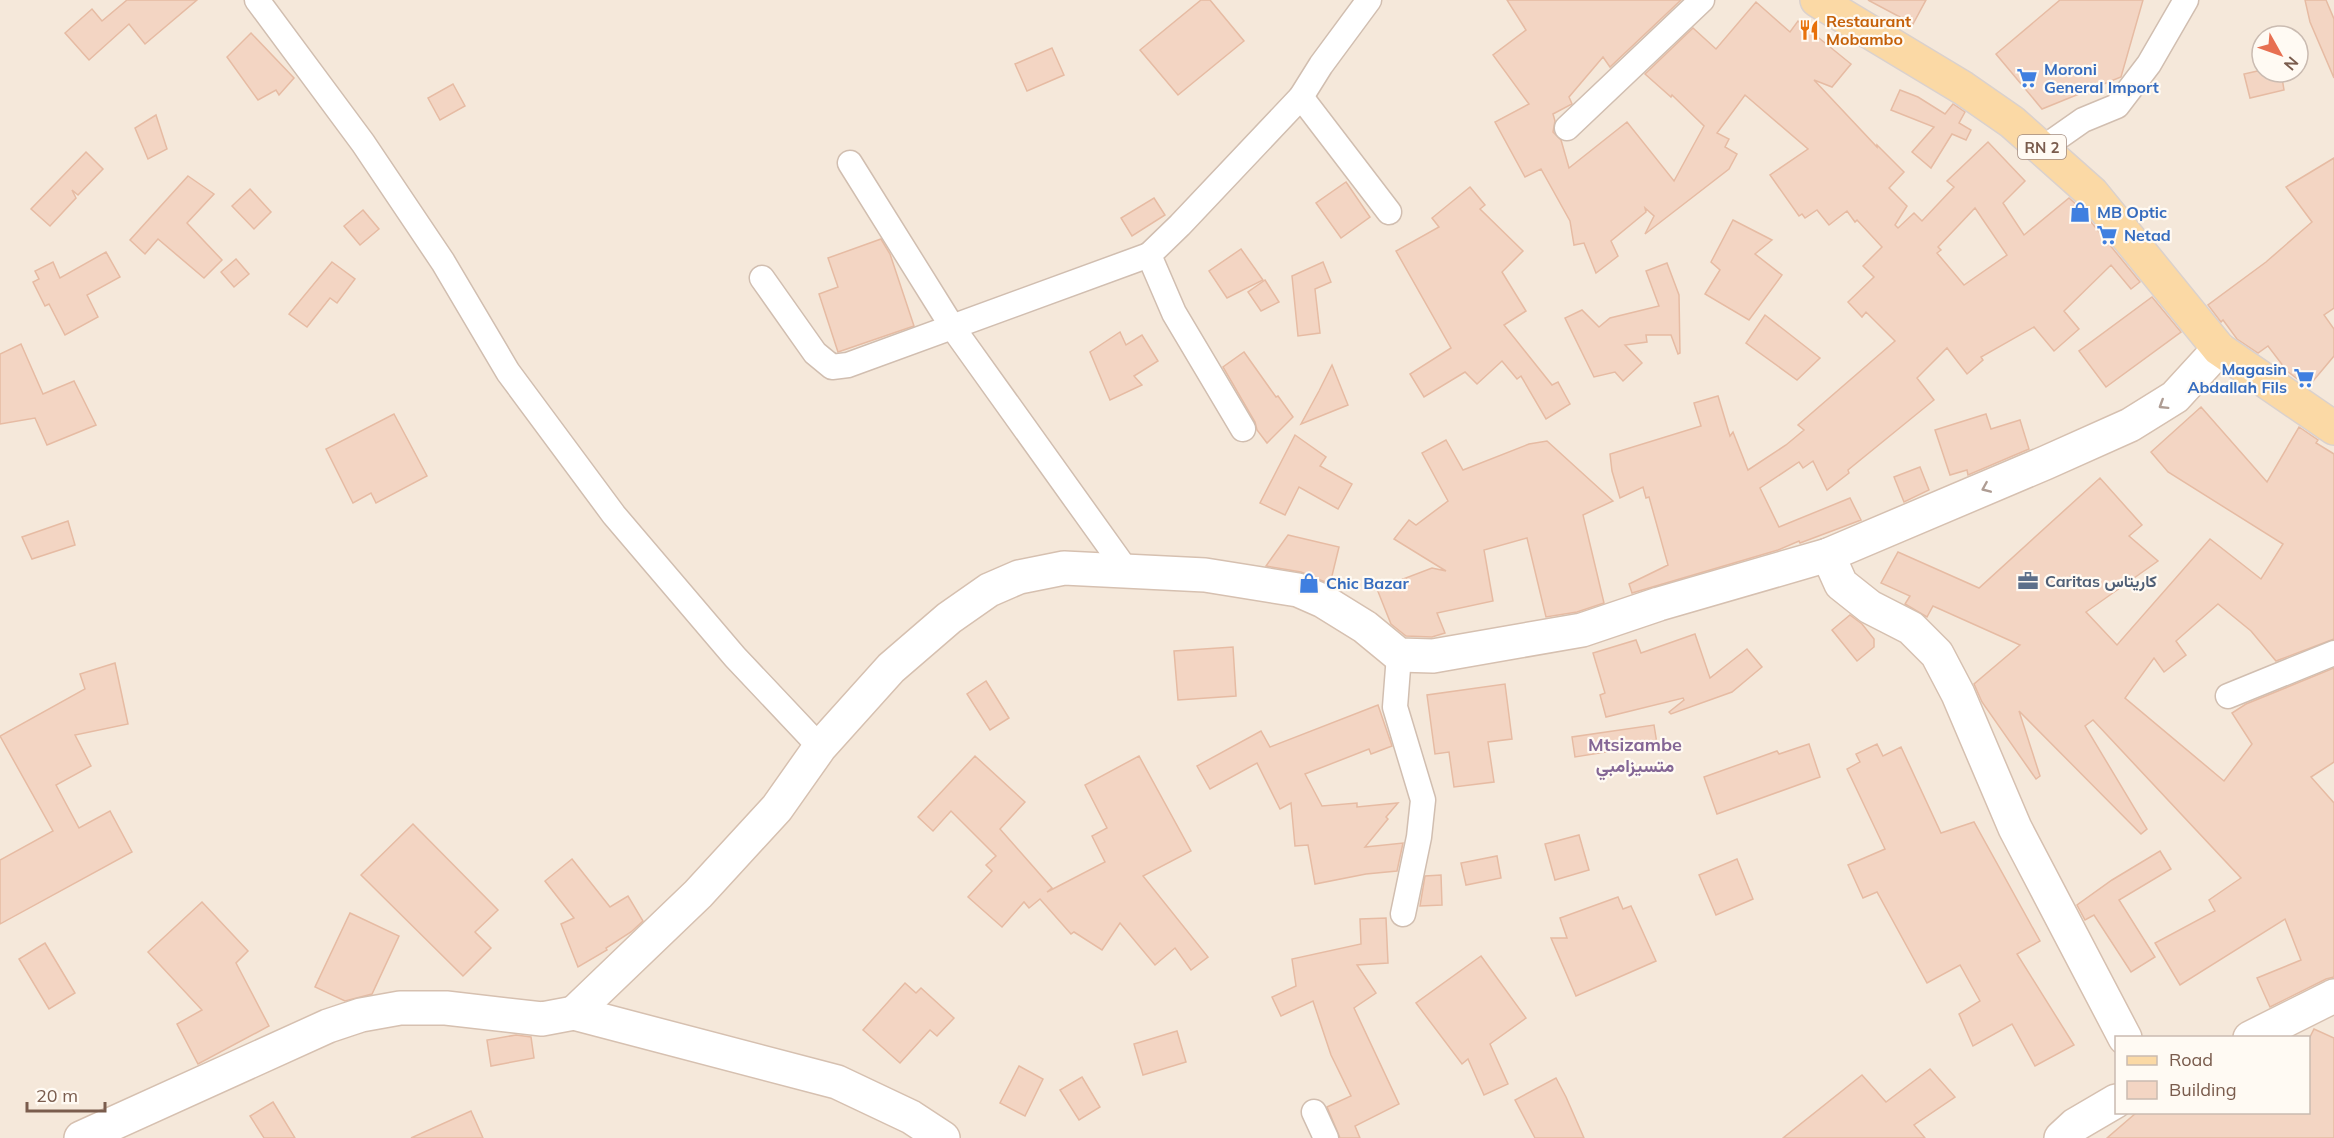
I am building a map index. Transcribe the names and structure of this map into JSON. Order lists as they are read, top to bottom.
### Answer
{
  "streets": {
    "main road": ["RN 2"]
  },
  "districts": ["Mtsizambe متسيزامبي"],
  "places": {
    "restaurant": ["Restaurant Mobambo"],
    "supermarket": ["Moroni General Import", "Netad", "Magasin Abdallah Fils"],
    "shop": ["MB Optic", "Chic Bazar"],
    "office": ["Caritas كاريتاس"]
  },
  "legend": ["Road", "Building"],
  "scale_bar": "20 m",
  "north": "bottom right"
}
